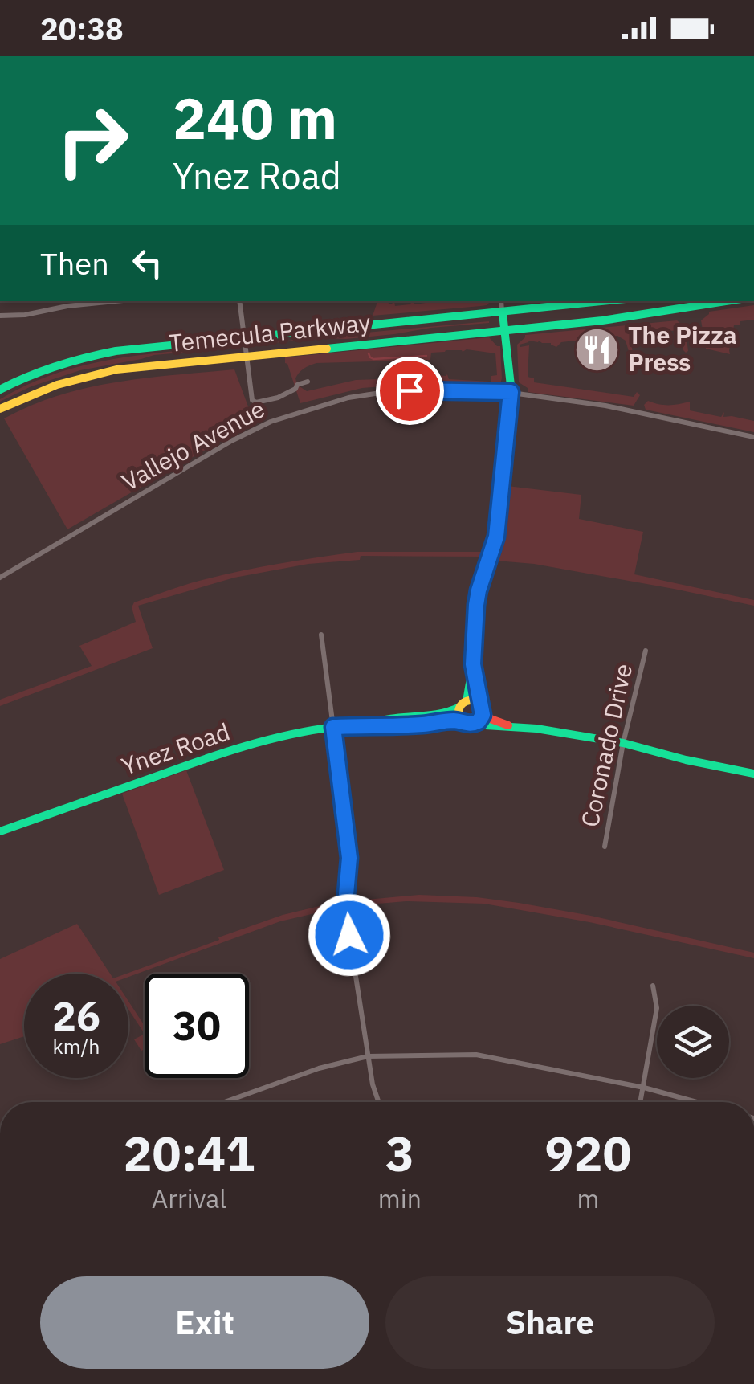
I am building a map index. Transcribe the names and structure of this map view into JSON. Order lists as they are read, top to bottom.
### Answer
{
  "streets": {
    "main road": ["Temecula Parkway", "Ynez Road"],
    "street": ["Vallejo Avenue", "Coronado Drive"]
  },
  "crossings": [
    ["Coronado Drive", "Ynez Road"]
  ],
  "places": {
    "restaurant": ["The Pizza Press"]
  },
  "page": {
    "status": "20:38",
    "turn": ["240 m", "Ynez Road"],
    "then": "Then",
    "speed": "26 km/h",
    "limit": "30",
    "eta": [
      "20:41",
      "Arrival",
      "3",
      "min",
      "920",
      "m"
    ],
    "buttons": ["Exit", "Share"]
  }
}
